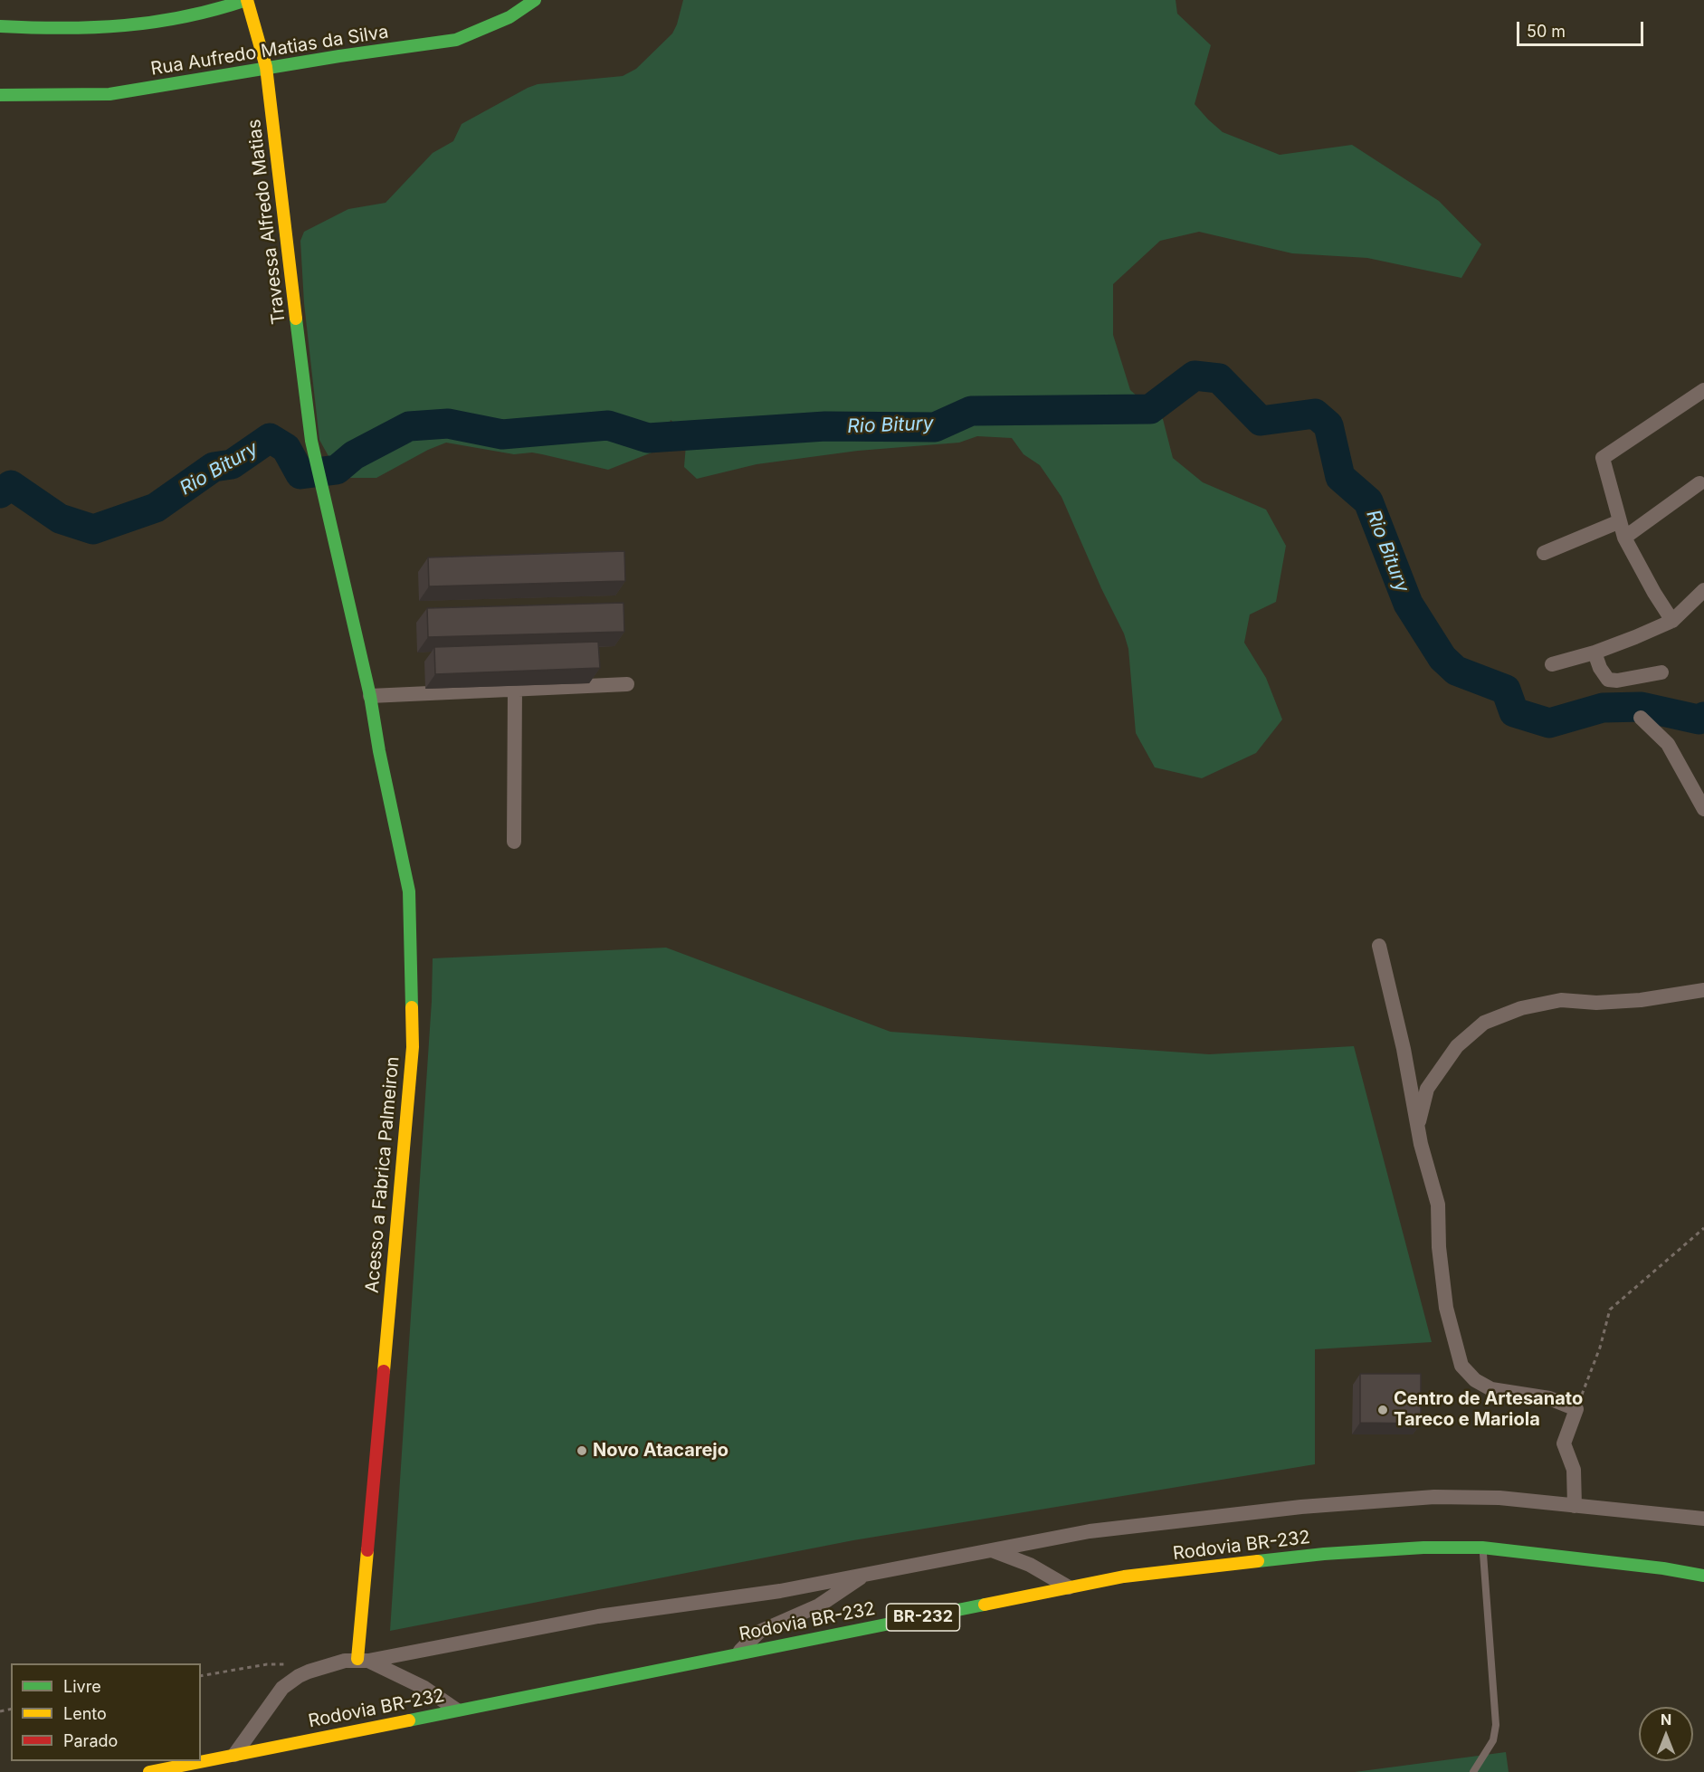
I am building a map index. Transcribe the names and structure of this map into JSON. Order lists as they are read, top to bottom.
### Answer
{
  "streets": {
    "main road": [
      "Rua Aufredo Matias da Silva",
      "Travessa Alfredo Matias",
      "Acesso a Fabrica Palmeiron",
      "Rodovia BR-232",
      "BR-232"
    ]
  },
  "crossings": [
    ["Rua Aufredo Matias da Silva", "Travessa Alfredo Matias"],
    ["Travessa Alfredo Matias", "Acesso a Fabrica Palmeiron"]
  ],
  "water": ["Rio Bitury"],
  "places": ["Centro de Artesanato Tareco e Mariola", "Novo Atacarejo"],
  "legend": ["Livre", "Lento", "Parado"],
  "scale_bar": "50 m",
  "north": "top"
}
